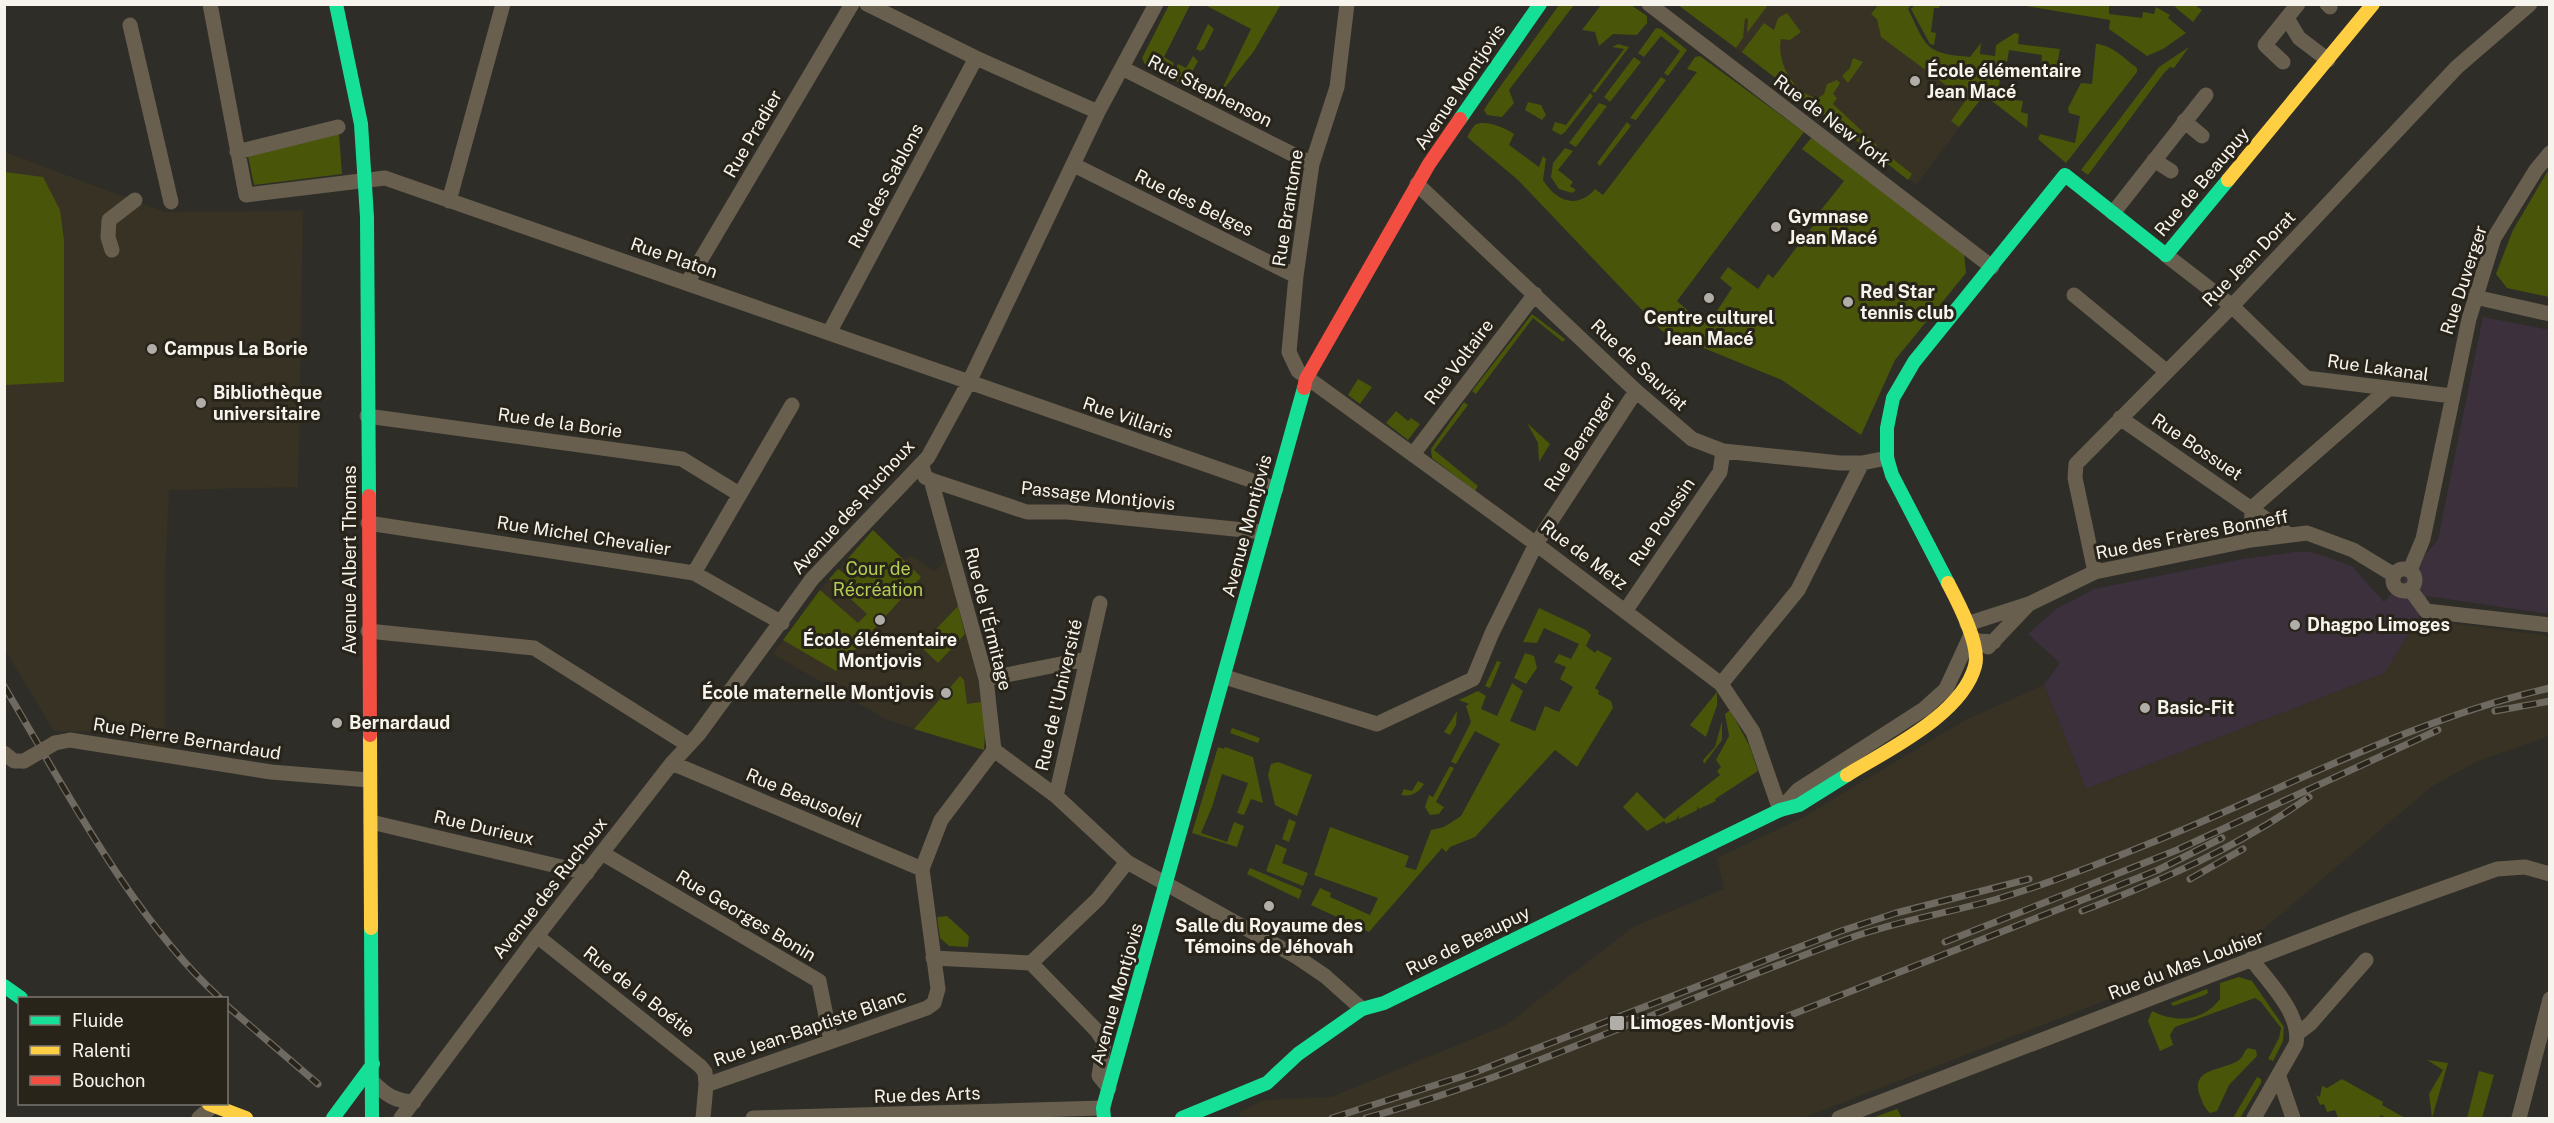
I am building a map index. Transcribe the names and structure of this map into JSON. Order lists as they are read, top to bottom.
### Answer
{
  "streets": {
    "street": [
      "Avenue Montjovis",
      "Rue Stephenson",
      "Rue de New York",
      "Rue Pradier",
      "Rue de Beaupuy",
      "Rue des Sablons",
      "Rue des Belges",
      "Rue Brantome",
      "Rue Platon",
      "Rue Jean Dorat",
      "Rue Duverger",
      "Rue Voltaire",
      "Rue de Sauviat",
      "Rue Lakanal",
      "Rue Villaris",
      "Rue de la Borie",
      "Rue Beranger",
      "Rue Bossuet",
      "Passage Montjovis",
      "Avenue des Ruchoux",
      "Rue Poussin",
      "Rue des Frères Bonneff",
      "Rue Michel Chevalier",
      "Rue de Metz",
      "Avenue Albert Thomas",
      "Rue de l'Érmitage",
      "Rue de l'Université",
      "Rue Pierre Bernardaud",
      "Rue Beausoleil",
      "Rue Durieux",
      "Rue Georges Bonin",
      "Rue du Mas Loubier",
      "Rue de la Boétie",
      "Rue Jean-Baptiste Blanc",
      "Rue des Arts"
    ]
  },
  "crossings": [
    ["Avenue Montjovis", "Rue Brantome"],
    ["Avenue Montjovis", "Rue de Sauviat"],
    ["Avenue Montjovis", "Rue Villaris"],
    ["Avenue Montjovis", "Rue Beranger"],
    ["Avenue Montjovis", "Passage Montjovis"],
    ["Avenue Montjovis", "Rue de Metz"],
    ["Avenue Montjovis", "Rue des Arts"],
    ["Rue Stephenson", "Rue Brantome"],
    ["Rue Stephenson", "Avenue des Ruchoux"],
    ["Rue de New York", "Rue de Beaupuy"],
    ["Rue Pradier", "Rue Platon"],
    ["Rue de Beaupuy", "Rue de Sauviat"],
    ["Rue de Beaupuy", "Rue Lakanal"],
    ["Rue de Beaupuy", "Rue des Frères Bonneff"],
    ["Rue de Beaupuy", "Rue de Metz"],
    ["Rue des Sablons", "Rue Platon"],
    ["Rue des Belges", "Rue Brantome"],
    ["Rue des Belges", "Avenue des Ruchoux"],
    ["Rue Brantome", "Rue de Metz"],
    ["Rue Platon", "Rue Villaris"],
    ["Rue Platon", "Avenue des Ruchoux"],
    ["Rue Platon", "Avenue Albert Thomas"],
    ["Rue Jean Dorat", "Rue Lakanal"],
    ["Rue Jean Dorat", "Rue Bossuet"],
    ["Rue Jean Dorat", "Rue des Frères Bonneff"],
    ["Rue Duverger", "Rue Lakanal"],
    ["Rue Duverger", "Rue des Frères Bonneff"],
    ["Rue Voltaire", "Rue de Sauviat"],
    ["Rue Voltaire", "Rue de Metz"],
    ["Rue de Sauviat", "Rue Beranger"],
    ["Rue de Sauviat", "Rue Poussin"],
    ["Rue Villaris", "Avenue des Ruchoux"],
    ["Rue de la Borie", "Avenue Albert Thomas"],
    ["Rue Beranger", "Rue de Metz"],
    ["Rue Bossuet", "Rue des Frères Bonneff"],
    ["Passage Montjovis", "Rue de l'Érmitage"],
    ["Avenue des Ruchoux", "Rue Michel Chevalier"],
    ["Avenue des Ruchoux", "Rue de l'Érmitage"],
    ["Avenue des Ruchoux", "Rue Beausoleil"],
    ["Avenue des Ruchoux", "Rue Durieux"],
    ["Avenue des Ruchoux", "Rue Georges Bonin"],
    ["Avenue des Ruchoux", "Rue de la Boétie"],
    ["Rue Poussin", "Rue de Metz"],
    ["Rue Michel Chevalier", "Avenue Albert Thomas"],
    ["Avenue Albert Thomas", "Rue Pierre Bernardaud"],
    ["Avenue Albert Thomas", "Rue Durieux"],
    ["Rue de l'Érmitage", "Rue Jean-Baptiste Blanc"],
    ["Rue Beausoleil", "Rue Jean-Baptiste Blanc"],
    ["Rue Georges Bonin", "Rue Jean-Baptiste Blanc"],
    ["Rue de la Boétie", "Rue Jean-Baptiste Blanc"]
  ],
  "parks": ["Cour de Récréation"],
  "places": {
    "other": [
      "École élémentaire Jean Macé",
      "Gymnase Jean Macé",
      "Centre culturel Jean Macé",
      "Red Star tennis club",
      "Campus La Borie",
      "Bibliothèque universitaire",
      "École élémentaire Montjovis",
      "Dhagpo Limoges",
      "École maternelle Montjovis",
      "Basic-Fit",
      "Bernardaud",
      "Salle du Royaume des Témoins de Jéhovah"
    ],
    "transit": ["Limoges-Montjovis"]
  },
  "legend": ["Fluide", "Ralenti", "Bouchon"]
}
